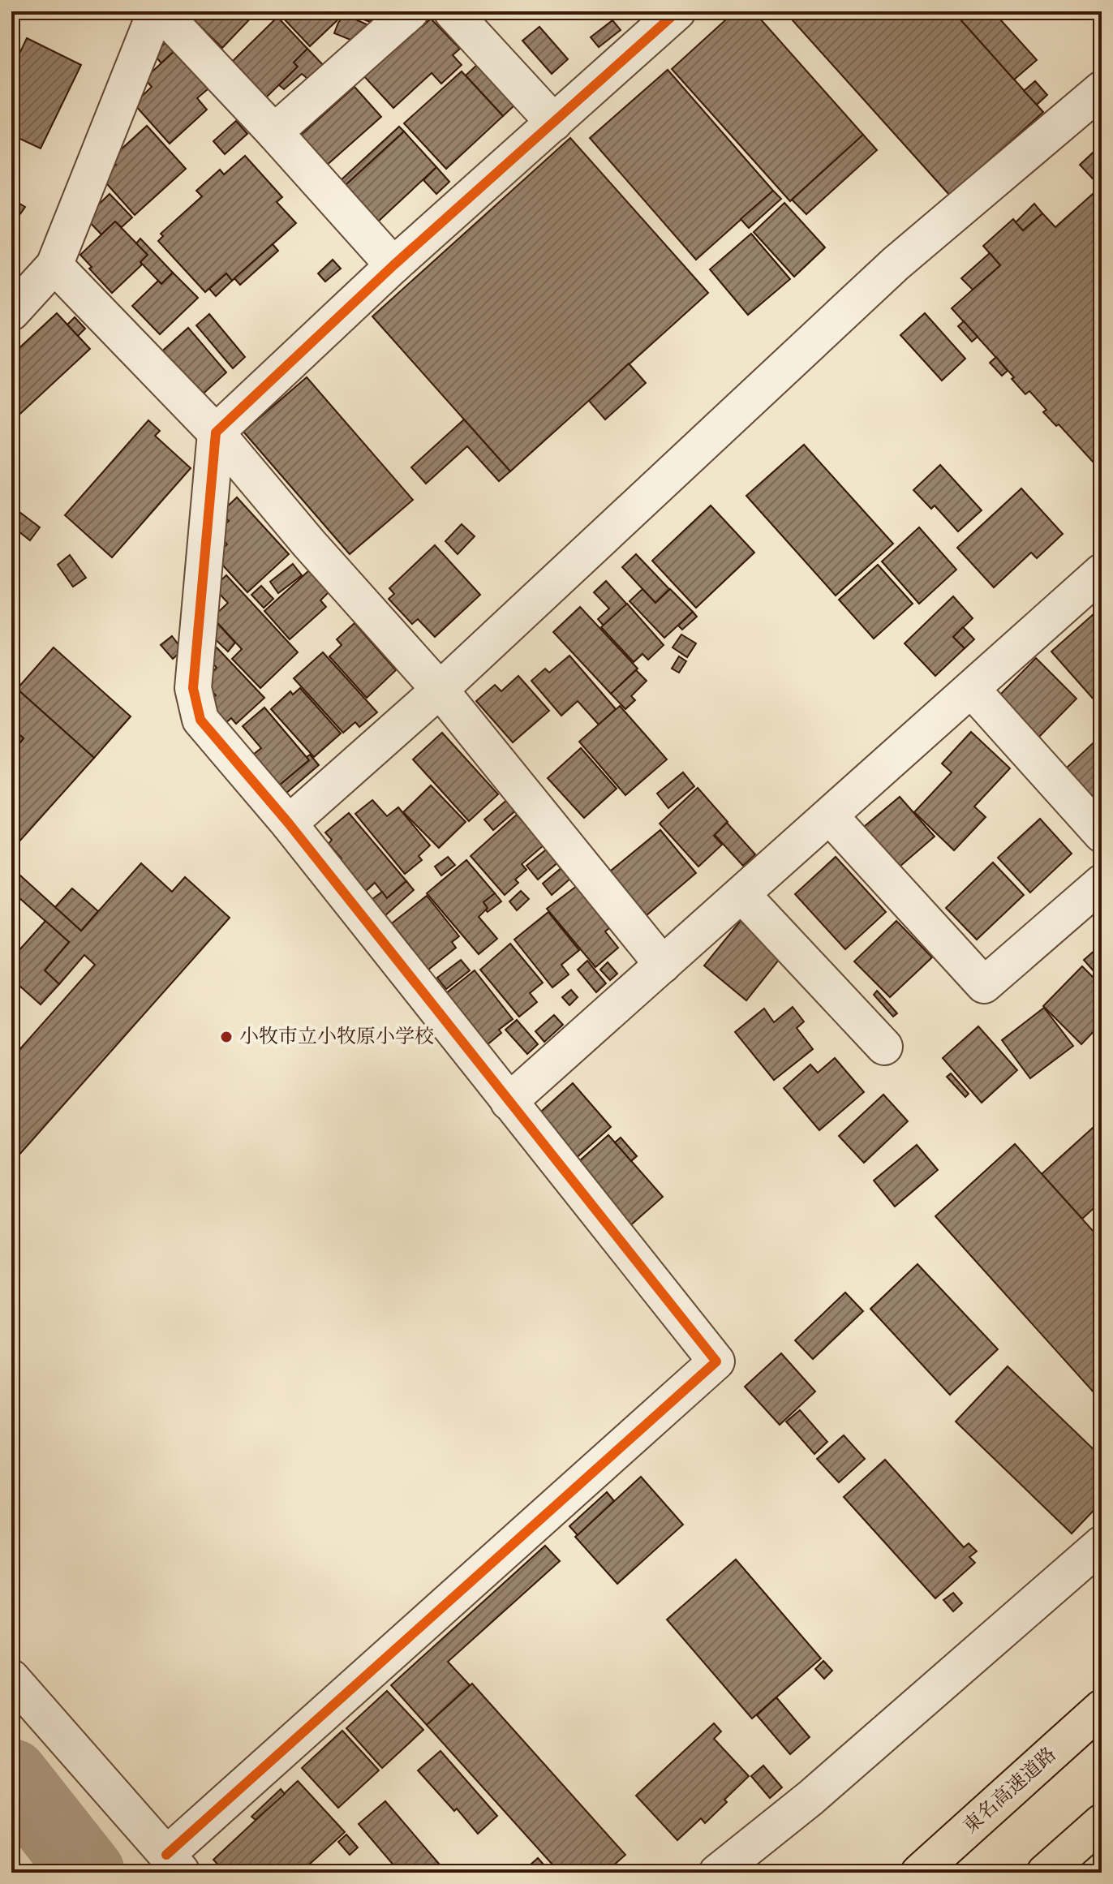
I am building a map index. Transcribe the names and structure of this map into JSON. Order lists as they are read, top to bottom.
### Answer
{
  "streets": {
    "highway": ["東名高速道路"]
  },
  "places": ["小牧市立小牧原小学校"]
}
